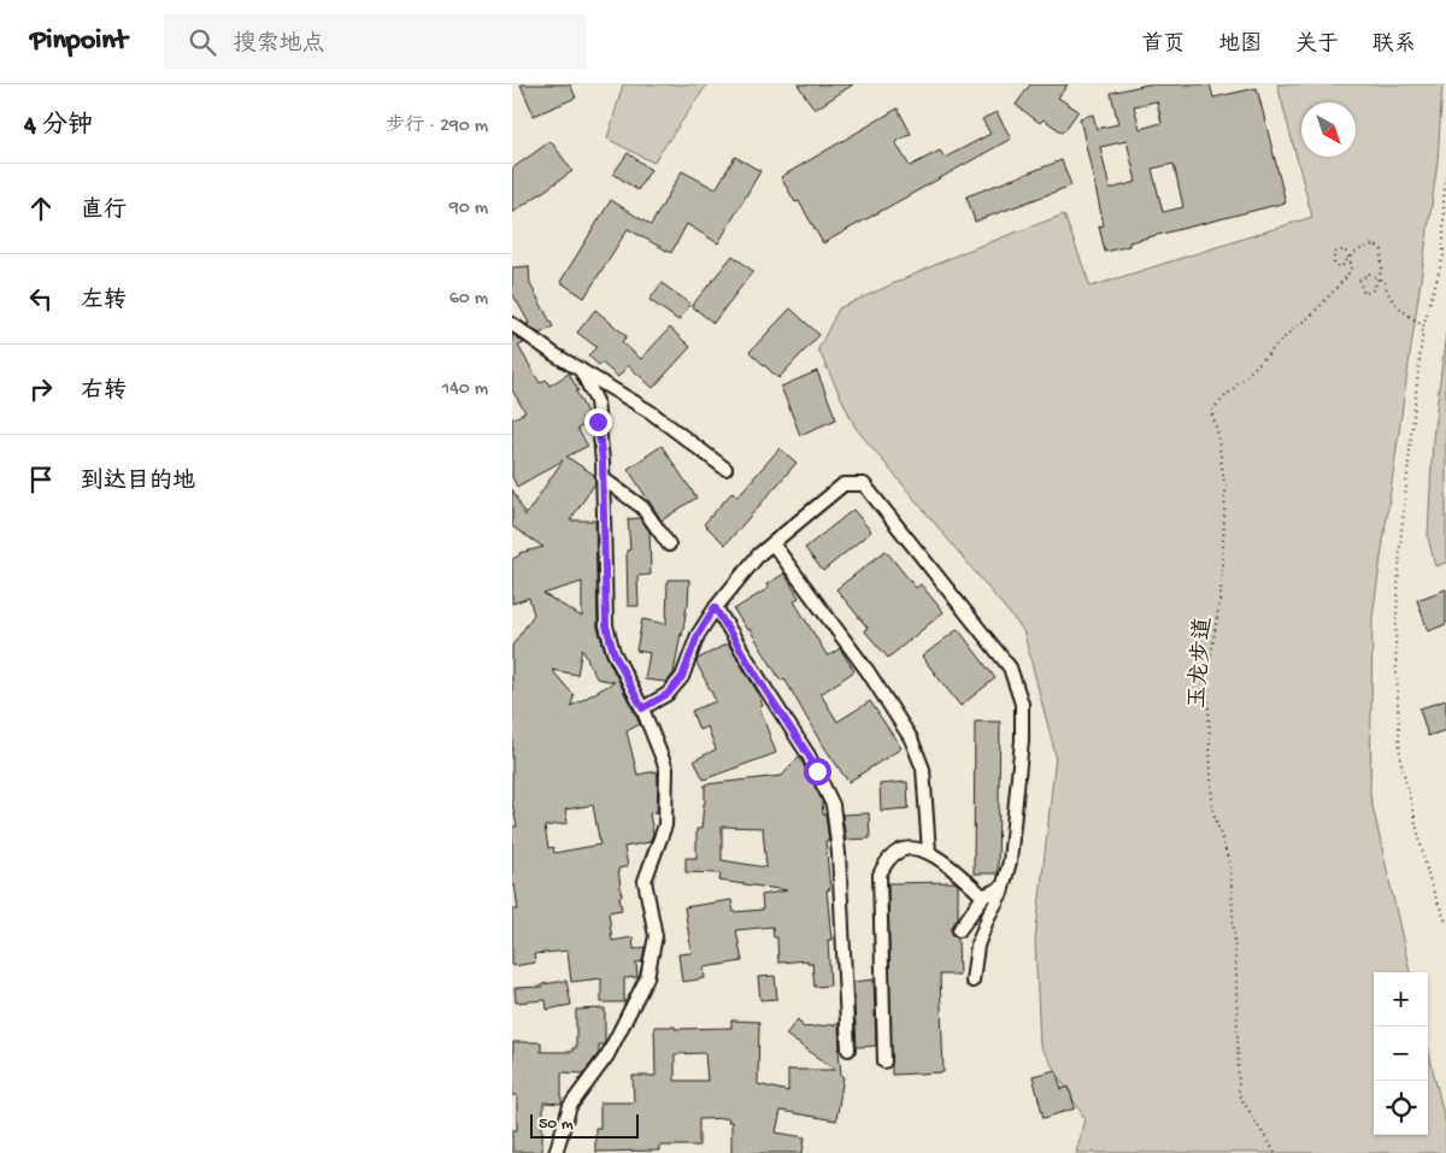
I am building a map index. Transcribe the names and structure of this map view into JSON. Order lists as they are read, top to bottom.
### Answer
{
  "streets": {
    "path": ["玉龙步道"]
  },
  "scale_bar": "50 m",
  "north": "bottom right",
  "page": {
    "header": "Pinpoint",
    "search": "搜索地点",
    "nav": [
      "首页",
      "地图",
      "关于",
      "联系"
    ],
    "heading": ["4 分钟", "步行 · 290 m"],
    "list": [
      ["直行", "90 m"],
      ["左转", "60 m"],
      ["右转", "140 m"],
      "到达目的地"
    ],
    "map_buttons": ["+", "−"],
    "scale": "50 m"
  }
}
